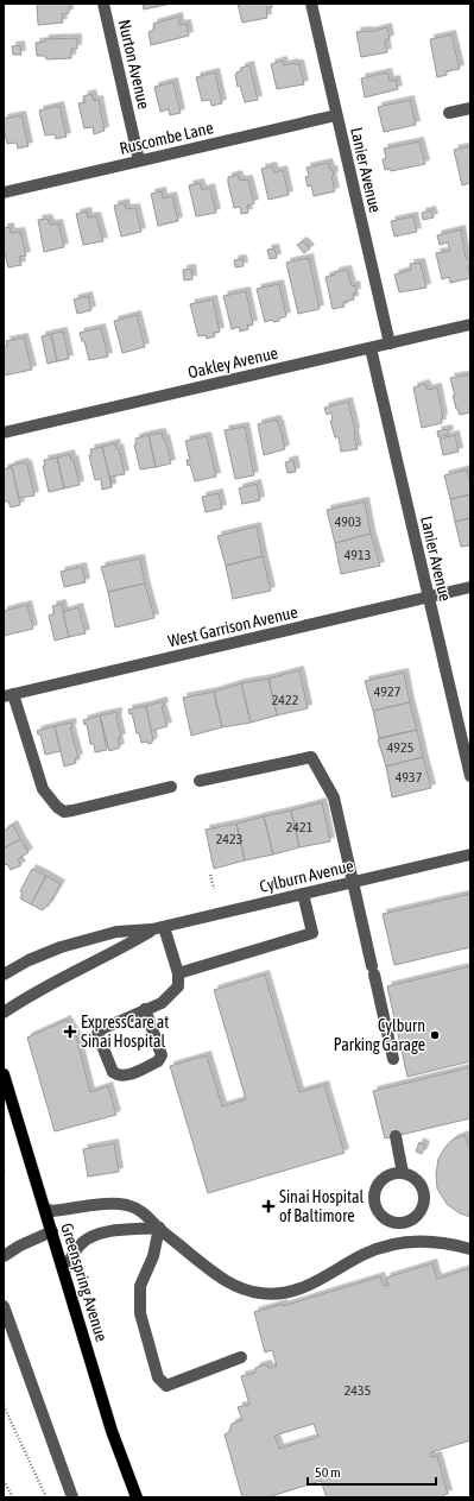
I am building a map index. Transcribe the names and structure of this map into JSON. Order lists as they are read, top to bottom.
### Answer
{
  "streets": {
    "main road": ["Greenspring Avenue"],
    "street": [
      "Nurton Avenue",
      "Ruscombe Lane",
      "Lanier Avenue",
      "Oakley Avenue",
      "West Garrison Avenue",
      "Cylburn Avenue"
    ]
  },
  "crossings": [
    ["Nurton Avenue", "Ruscombe Lane"],
    ["Ruscombe Lane", "Lanier Avenue"],
    ["Lanier Avenue", "Oakley Avenue"],
    ["Lanier Avenue", "West Garrison Avenue"]
  ],
  "places": {
    "health": ["ExpressCare at Sinai Hospital", "Sinai Hospital of Baltimore"],
    "other": ["Cylburn Parking Garage"]
  },
  "house_numbers": [
    "4903",
    "4913",
    "4927",
    "2422",
    "4925",
    "4937",
    "2421",
    "2423",
    "2435"
  ],
  "scale_bar": "50 m"
}
